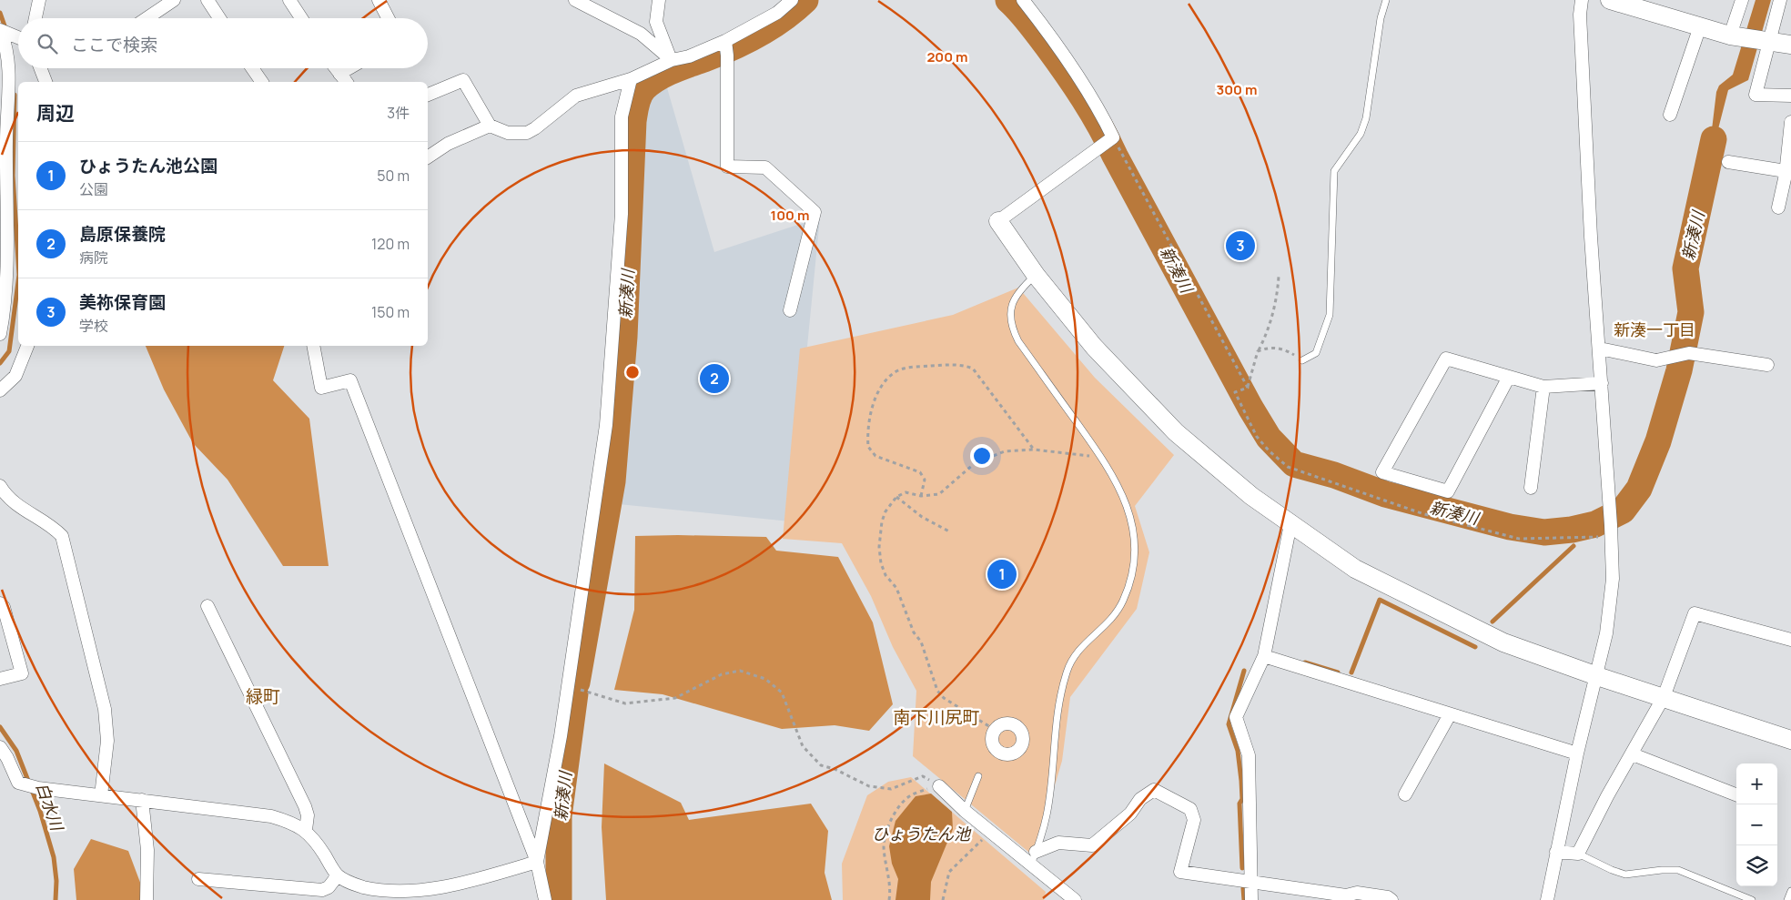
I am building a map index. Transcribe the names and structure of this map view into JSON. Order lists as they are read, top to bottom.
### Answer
{
  "districts": ["新湊一丁目", "緑町", "南下川尻町"],
  "water": ["新湊川", "白水川", "ひょうたん池"],
  "page": {
    "search": "ここで検索",
    "heading": ["周辺", "3件"],
    "list": [
      {
        "mark": "1",
        "name": "ひょうたん池公園",
        "note": "公園",
        "value": "50 m"
      },
      {
        "mark": "2",
        "name": "島原保養院",
        "note": "病院",
        "value": "120 m"
      },
      {
        "mark": "3",
        "name": "美祢保育園",
        "note": "学校",
        "value": "150 m"
      }
    ],
    "pins": ["3", "2", "1"],
    "map_buttons": ["+", "−"]
  },
  "rings": ["200 m", "300 m", "100 m"]
}
